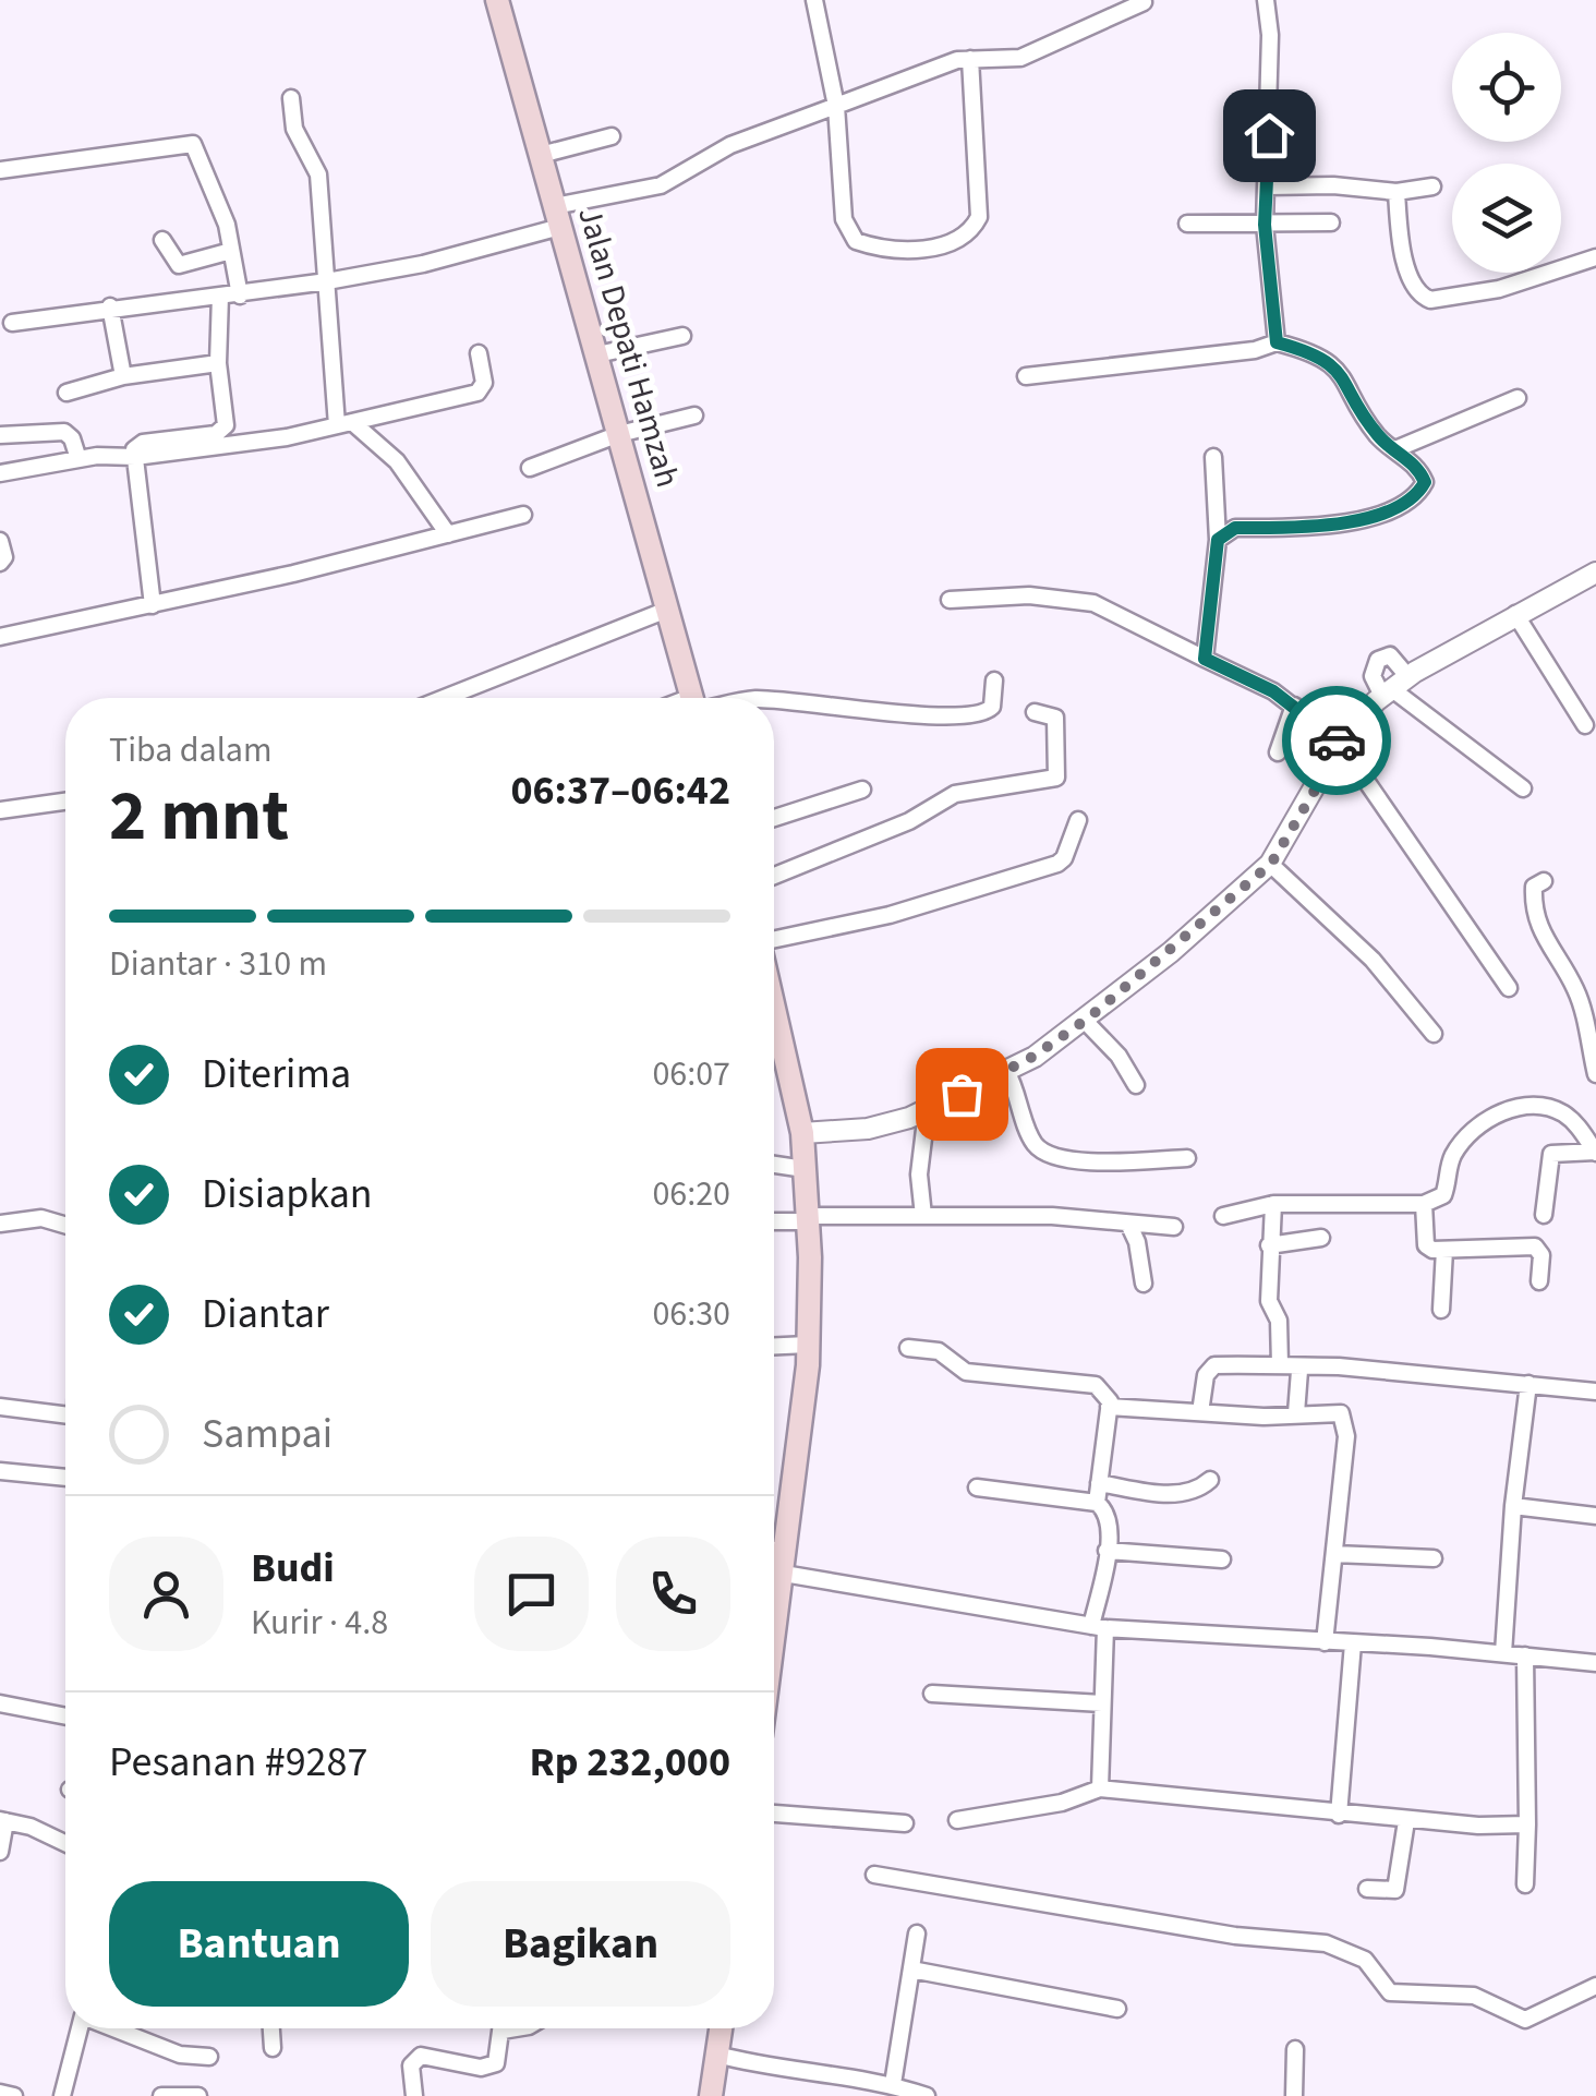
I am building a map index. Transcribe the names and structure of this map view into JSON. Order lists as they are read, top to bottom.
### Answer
{
  "streets": {
    "main road": ["Jalan Depati Hamzah"]
  },
  "page": {
    "heading": ["2 mnt", "Tiba dalam", "06:37–06:42"],
    "panel": [
      "Budi",
      "Kurir · 4.8",
      "Pesanan #9287",
      "Rp 232,000"
    ],
    "bar": "Diantar · 310 m",
    "list": [
      ["Diterima", "06:07"],
      ["Disiapkan", "06:20"],
      ["Diantar", "06:30"],
      "Sampai"
    ],
    "buttons": ["Bantuan", "Bagikan"]
  }
}
